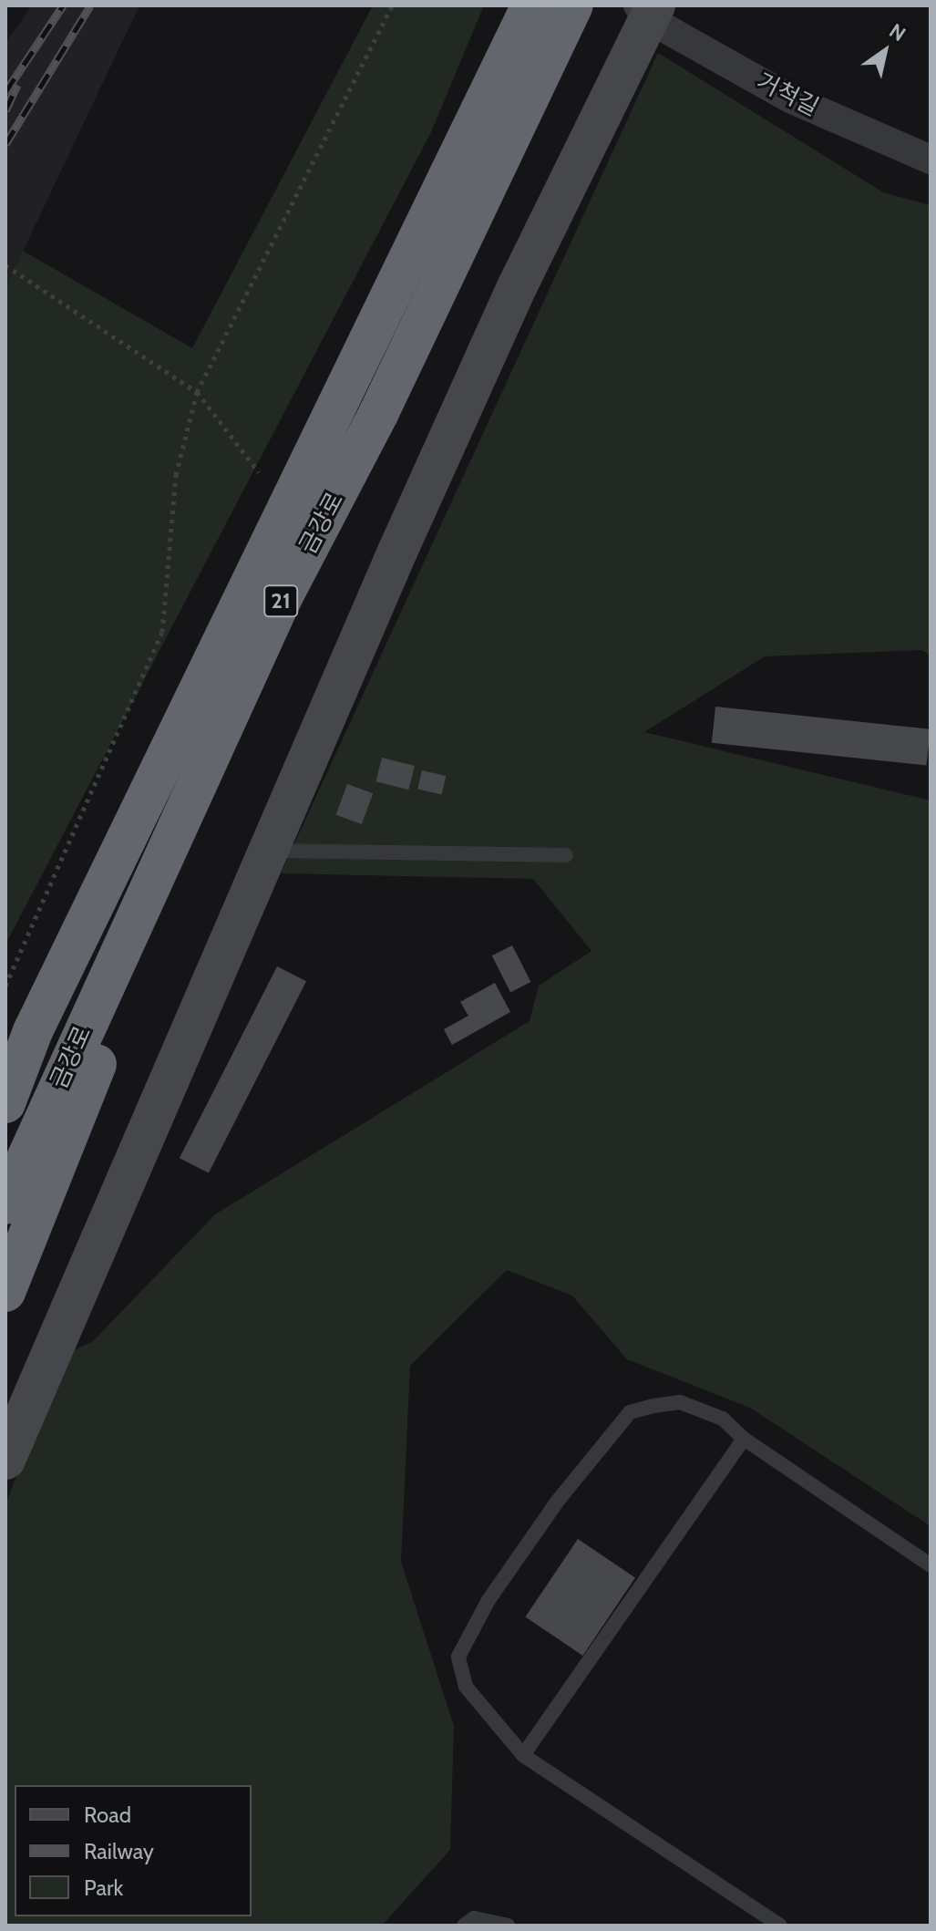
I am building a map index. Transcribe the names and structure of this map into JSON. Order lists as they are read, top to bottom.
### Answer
{
  "streets": {
    "highway": ["금강로", "21"],
    "street": ["거척길"]
  },
  "legend": ["Road", "Railway", "Park"],
  "north": "top right"
}
